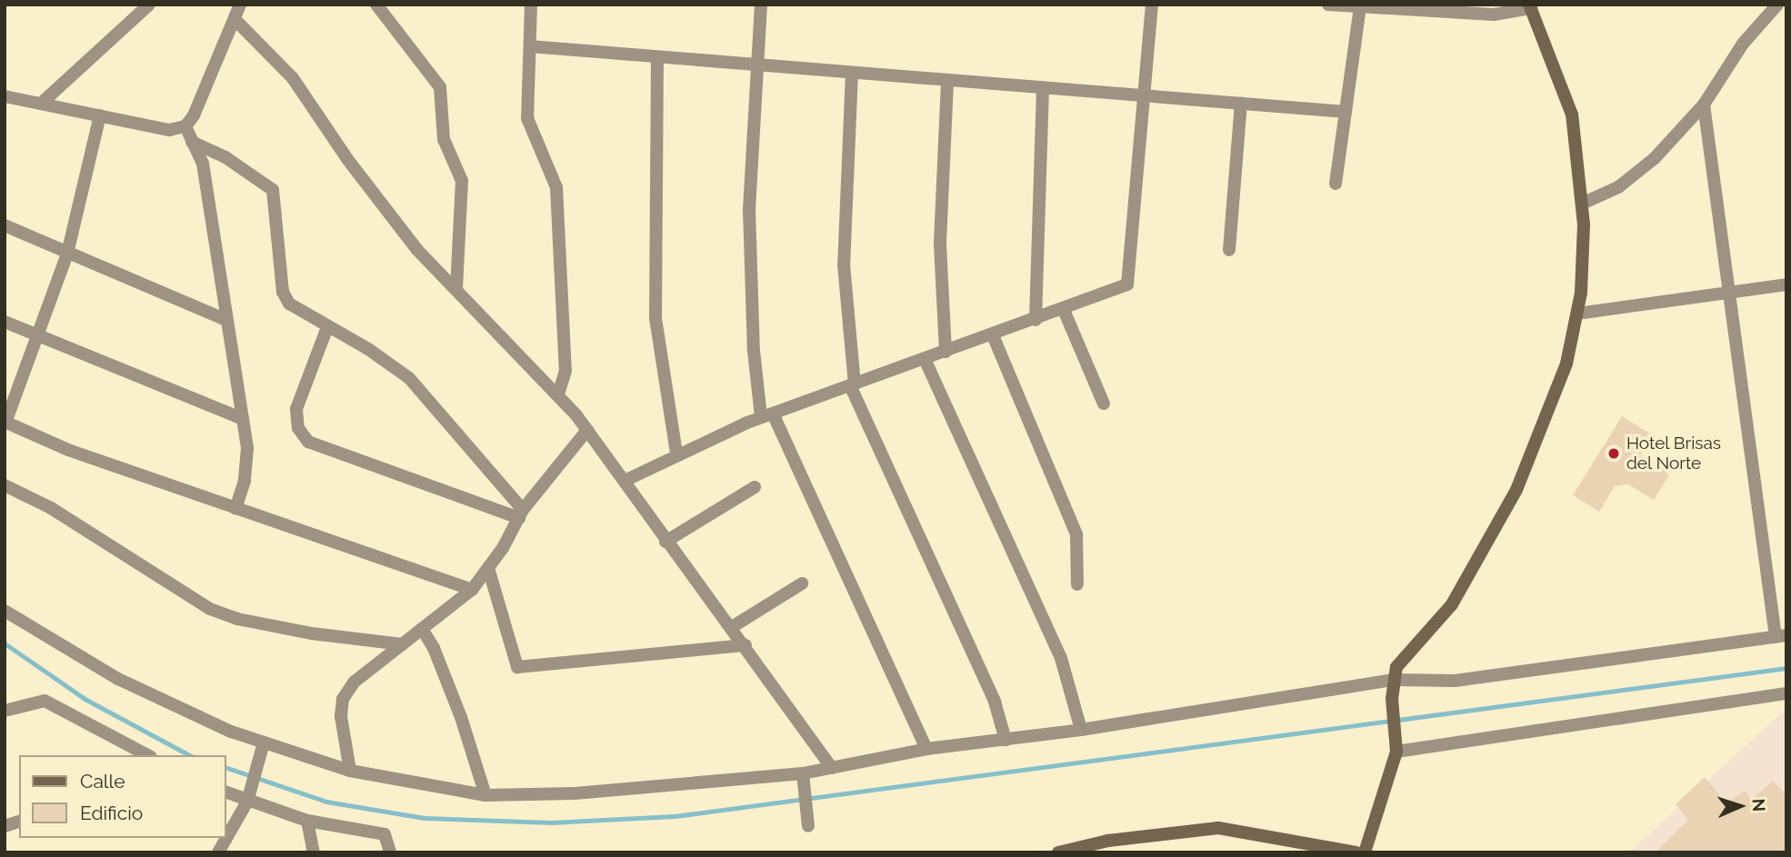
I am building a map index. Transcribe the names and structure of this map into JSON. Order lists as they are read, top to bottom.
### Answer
{
  "places": ["Hotel Brisas del Norte"],
  "legend": ["Calle", "Edificio"],
  "north": "right"
}
